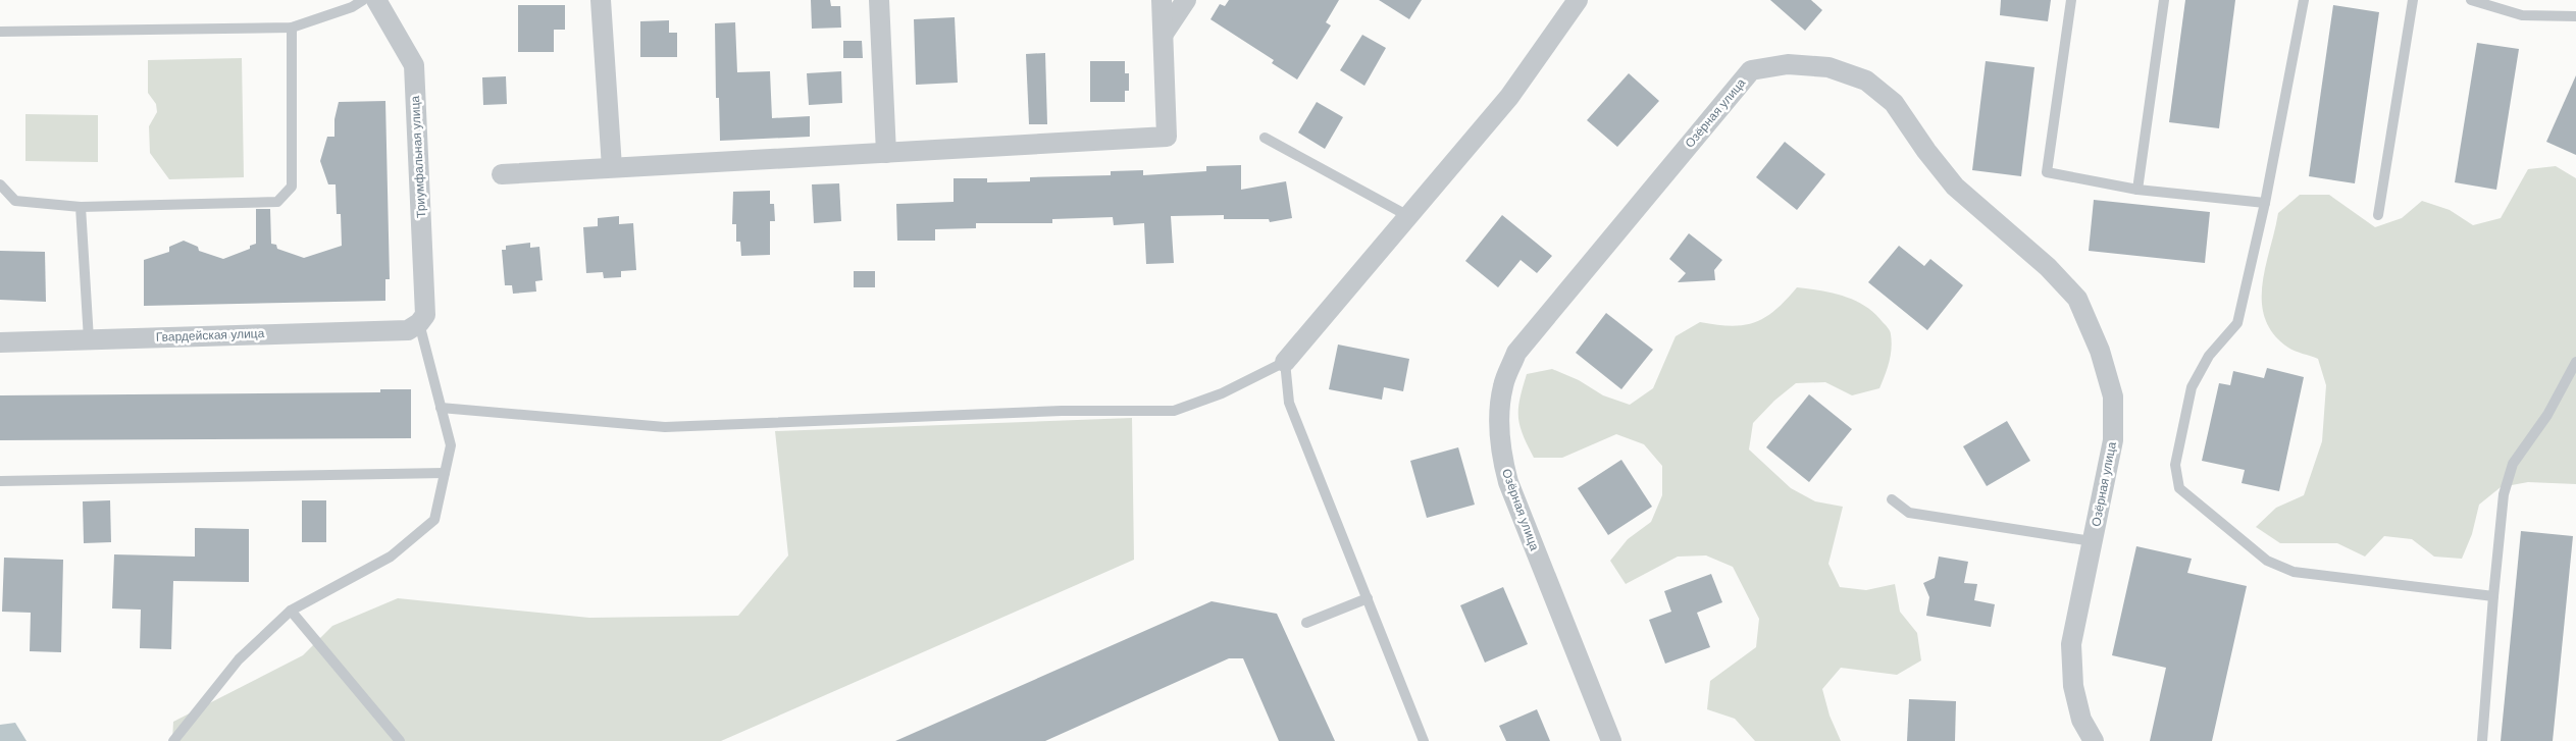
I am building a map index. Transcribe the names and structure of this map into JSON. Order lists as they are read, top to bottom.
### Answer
{
  "streets": {
    "street": ["Озёрная улица", "Триумфальная улица", "Гвардейская улица"]
  },
  "crossings": [
    ["Триумфальная улица", "Гвардейская улица"]
  ]
}
